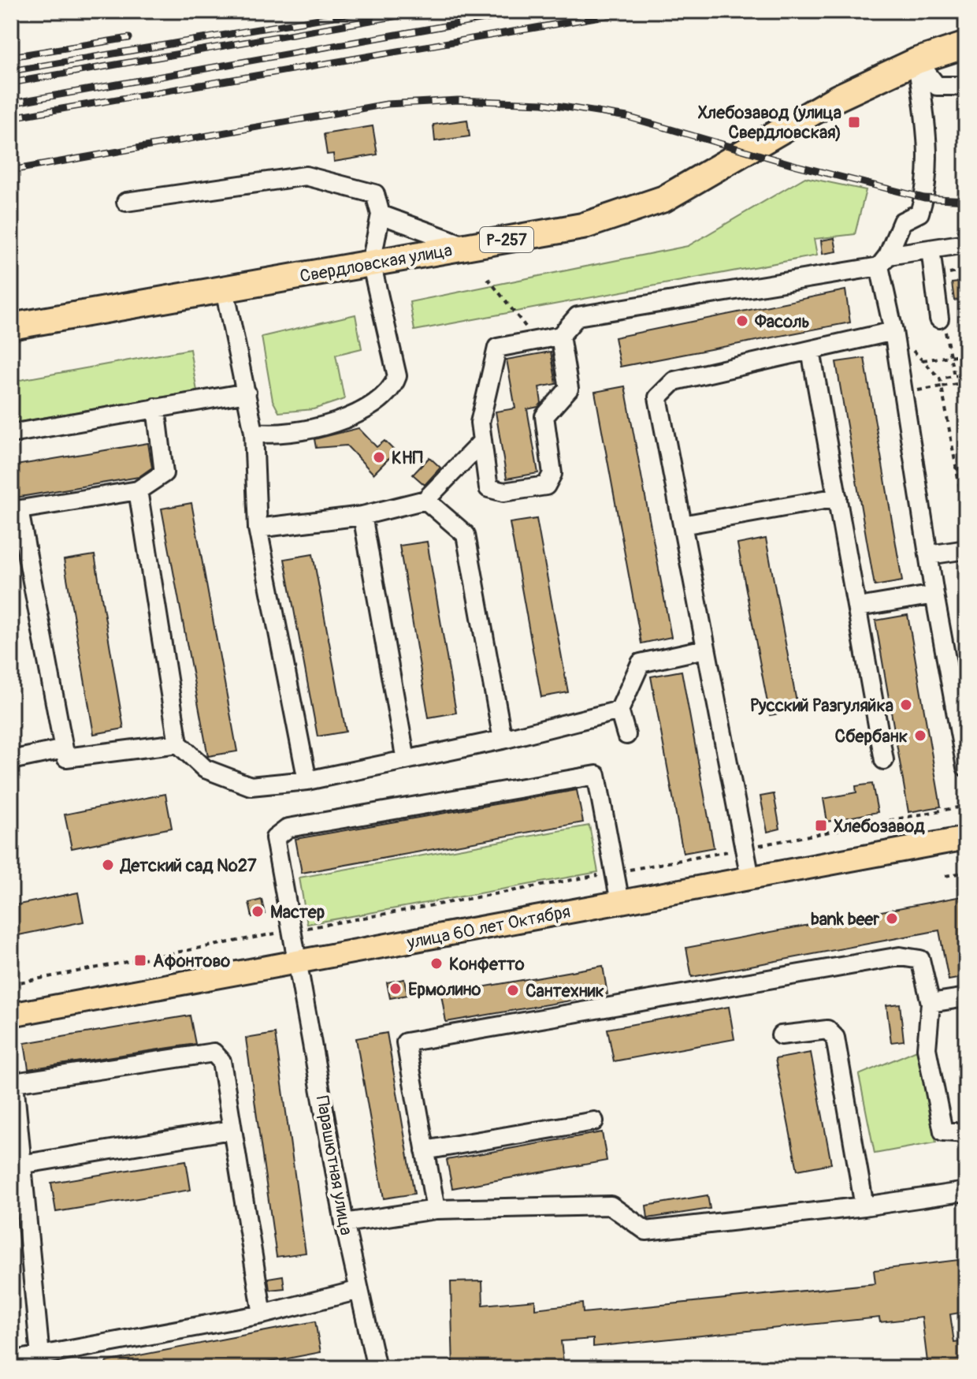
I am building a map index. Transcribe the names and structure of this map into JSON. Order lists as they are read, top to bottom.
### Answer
{
  "streets": {
    "highway": ["Р-257", "Свердловская улица"],
    "main road": ["улица 60 лет Октября"],
    "street": ["Парашютная улица"]
  },
  "crossings": [
    ["улица 60 лет Октября", "Парашютная улица"]
  ],
  "places": {
    "transit": ["Хлебозавод (улица Свердловская)", "Хлебозавод", "Афонтово"],
    "other": [
      "Фасоль",
      "КНП",
      "Русский Разгуляйка",
      "Сбербанк",
      "Детский сад №27",
      "Мастер",
      "bank beer",
      "Конфетто",
      "Ермолино",
      "Сантехник"
    ]
  }
}
